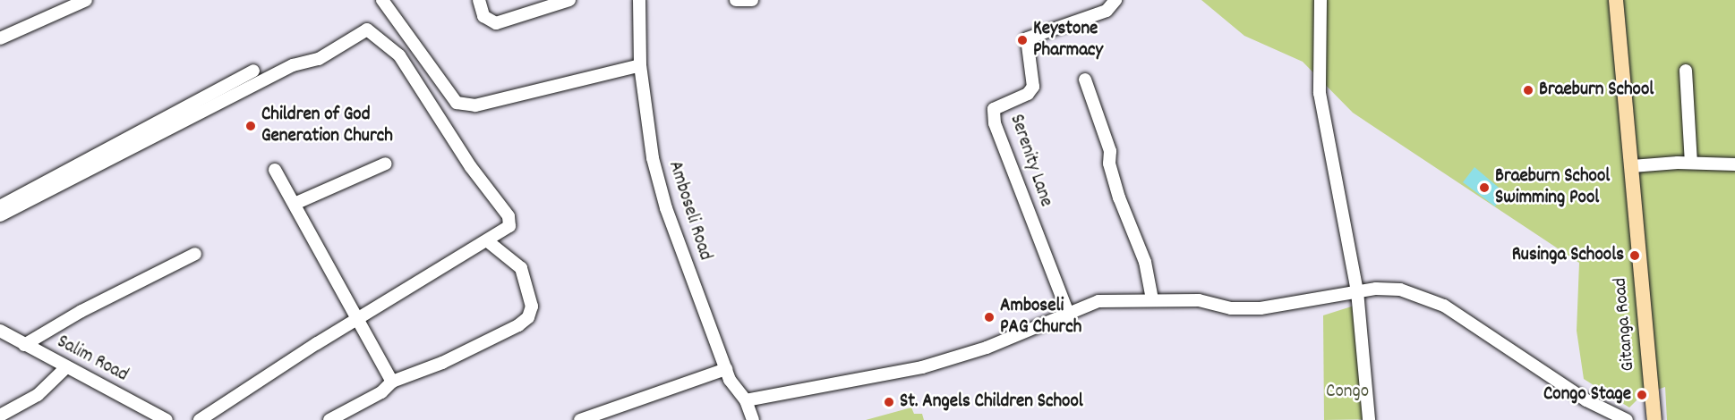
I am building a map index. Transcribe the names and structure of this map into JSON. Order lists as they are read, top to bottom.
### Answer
{
  "streets": {
    "main road": ["Gitanga Road"],
    "street": ["Serenity Lane", "Amboseli Road", "Salim Road"]
  },
  "parks": ["Congo"],
  "places": [
    "Keystone Pharmacy",
    "Braeburn School",
    "Children of God Generation Church",
    "Braeburn School Swimming Pool",
    "Rusinga Schools",
    "Amboseli PAG Church",
    "Congo Stage",
    "St. Angels Children School"
  ]
}
